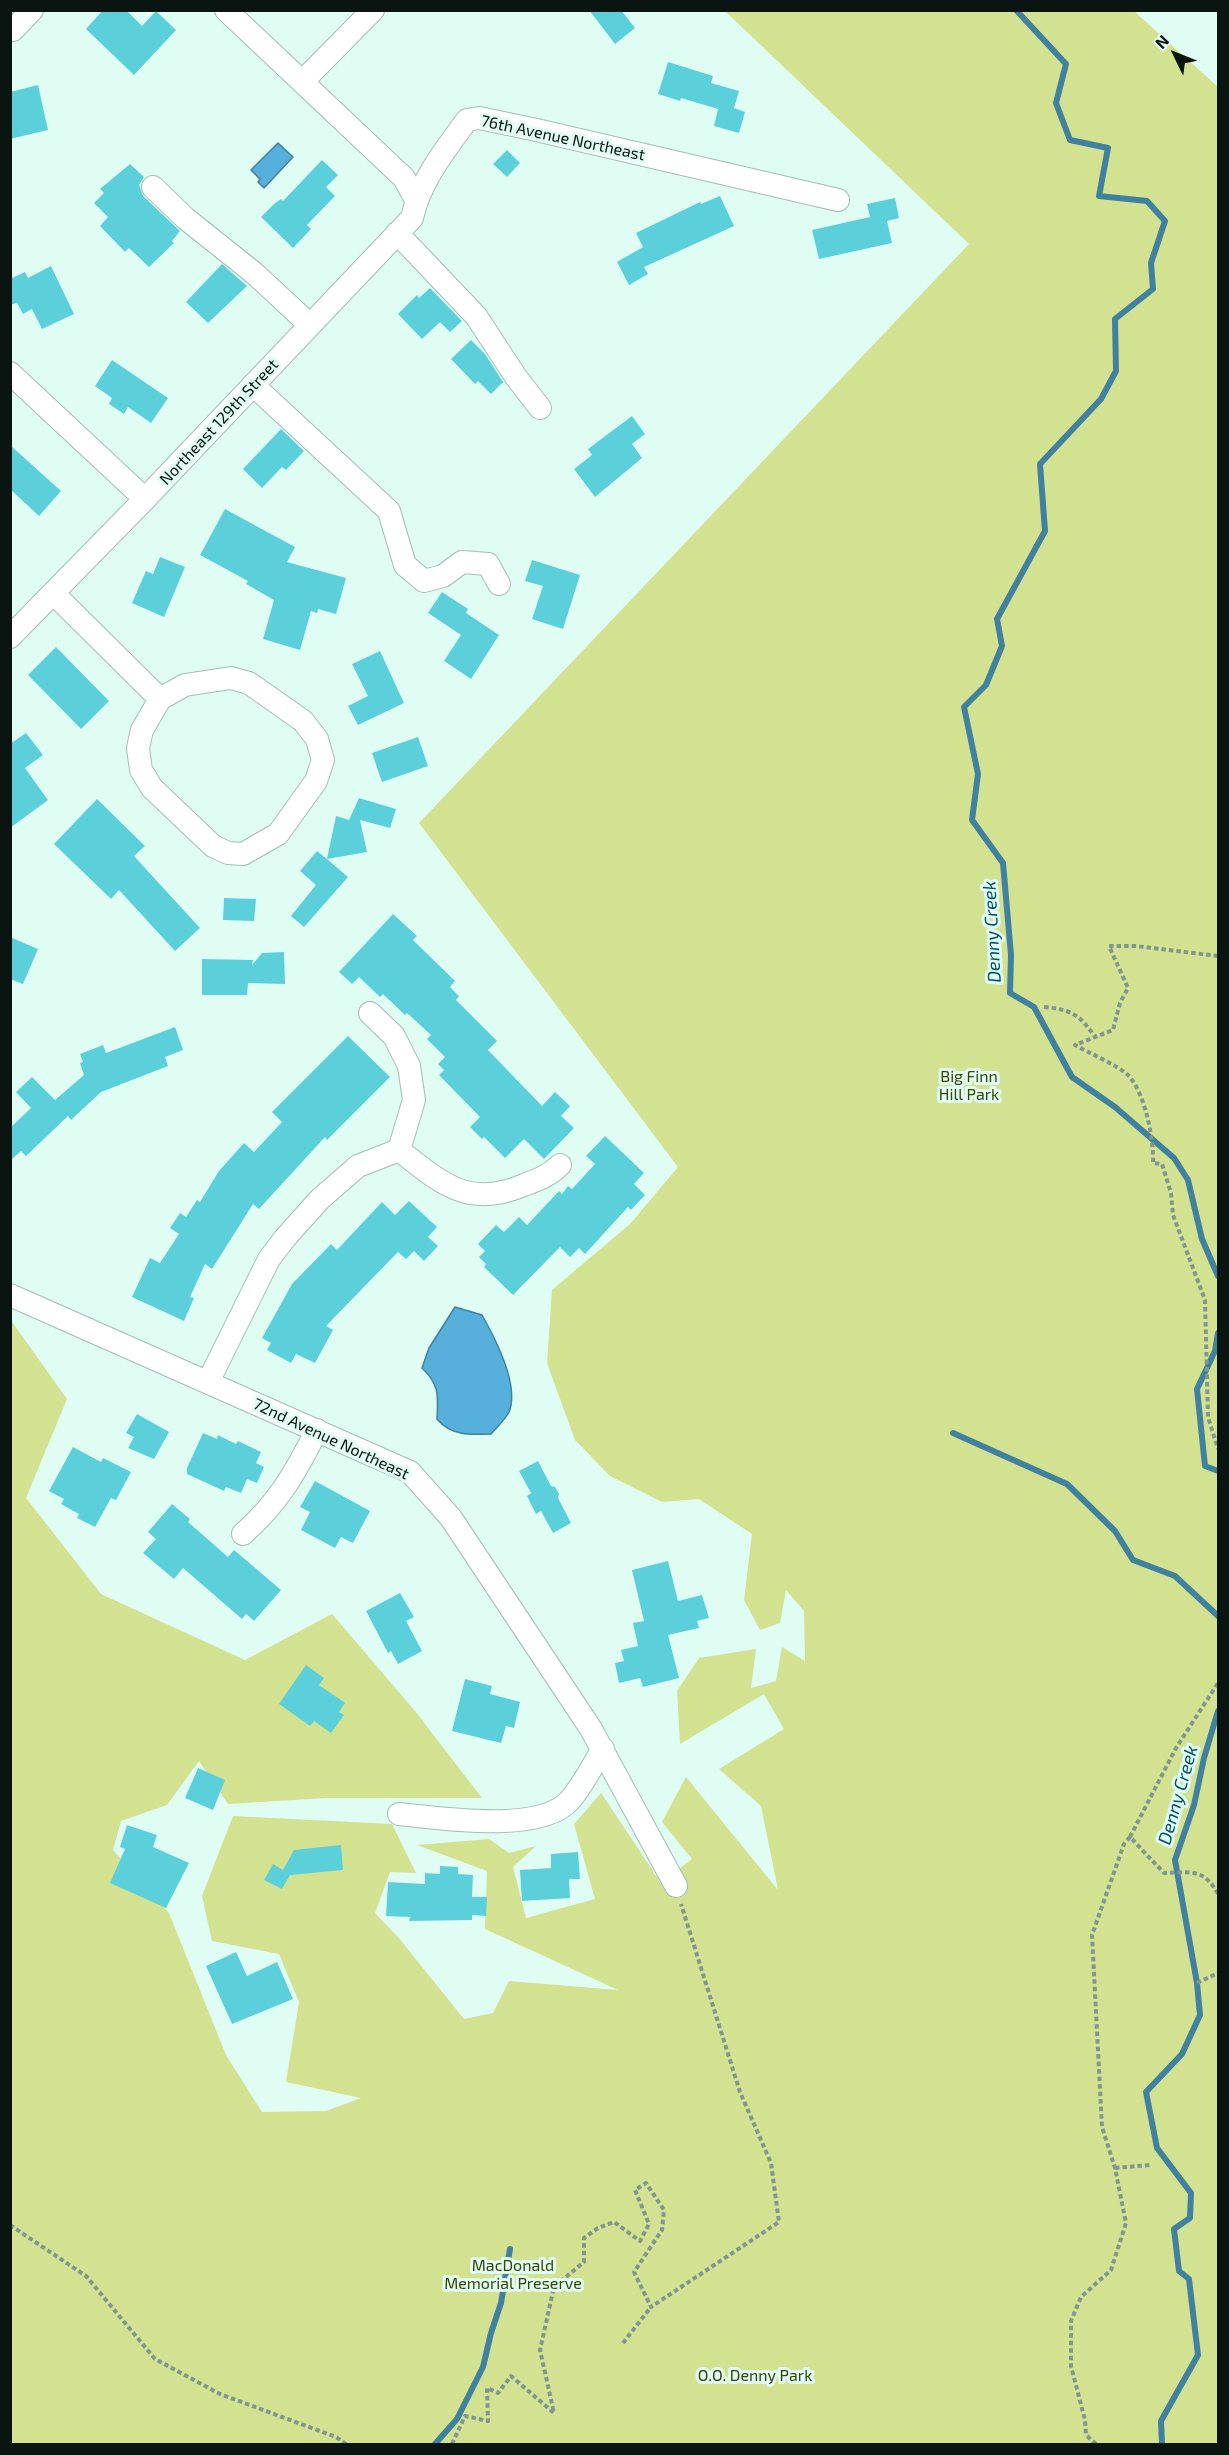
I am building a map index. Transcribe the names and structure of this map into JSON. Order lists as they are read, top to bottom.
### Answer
{
  "streets": {
    "street": ["76th Avenue Northeast", "Northeast 129th Street", "72nd Avenue Northeast"]
  },
  "crossings": [
    ["76th Avenue Northeast", "Northeast 129th Street"]
  ],
  "water": ["Denny Creek"],
  "parks": ["Big Finn Hill Park", "MacDonald Memorial Preserve", "O.O. Denny Park"],
  "north": "top left"
}
